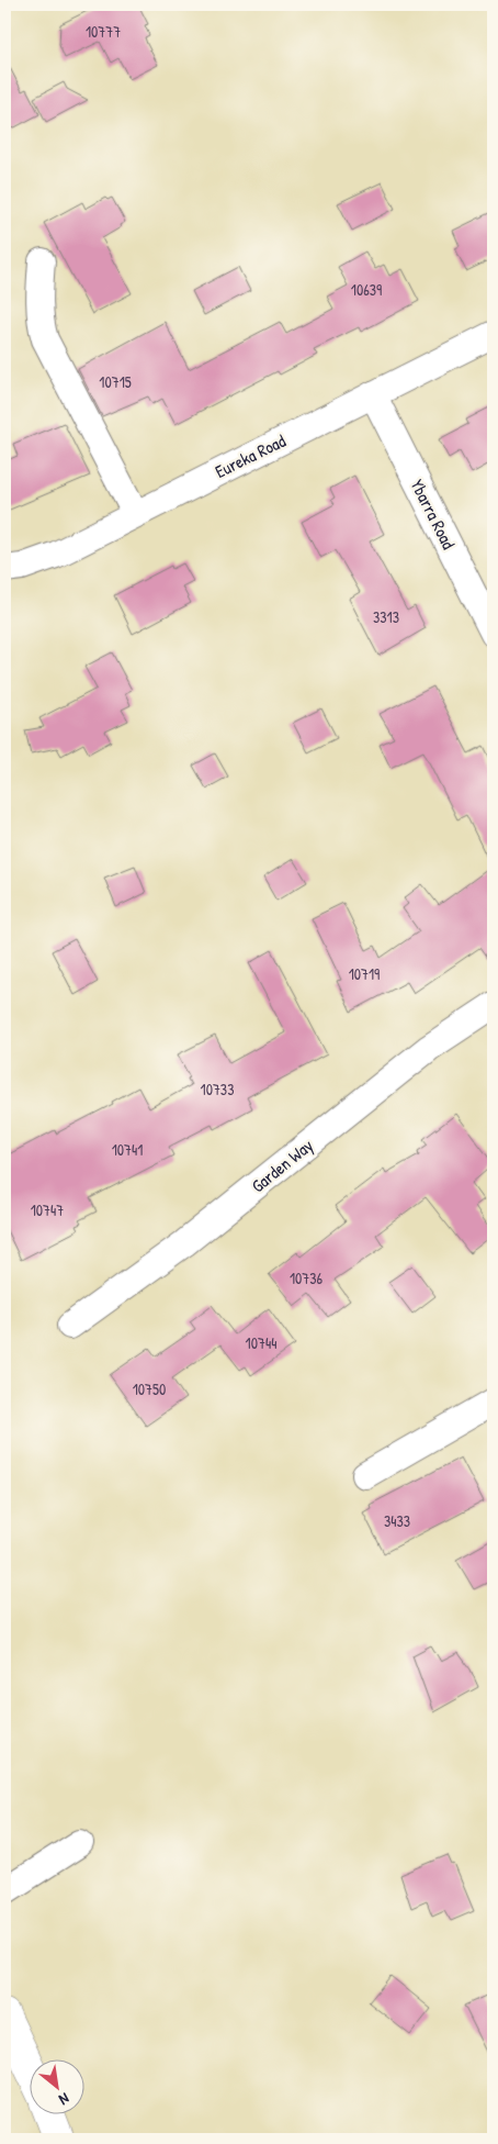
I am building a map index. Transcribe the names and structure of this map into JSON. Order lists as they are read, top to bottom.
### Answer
{
  "streets": {
    "street": ["Eureka Road", "Ybarra Road", "Garden Way"]
  },
  "crossings": [
    ["Eureka Road", "Ybarra Road"]
  ],
  "house_numbers": [
    "10777",
    "10639",
    "10715",
    "3313",
    "10719",
    "10733",
    "10741",
    "10747",
    "10736",
    "10744",
    "10750",
    "3433"
  ],
  "north": "bottom right"
}
